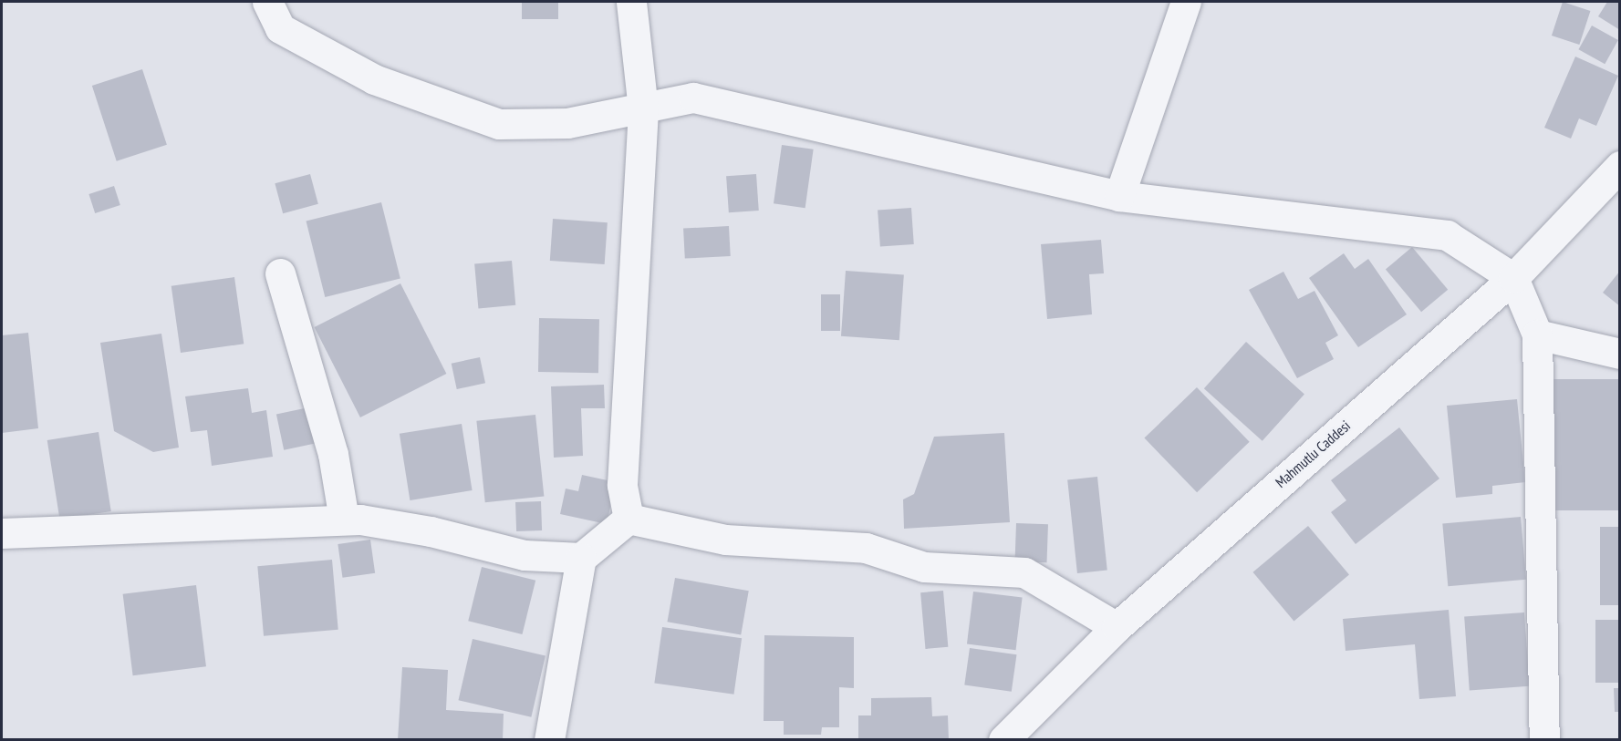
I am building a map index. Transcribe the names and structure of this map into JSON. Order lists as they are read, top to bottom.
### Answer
{
  "streets": {
    "street": ["Mahmutlu Caddesi"]
  }
}
